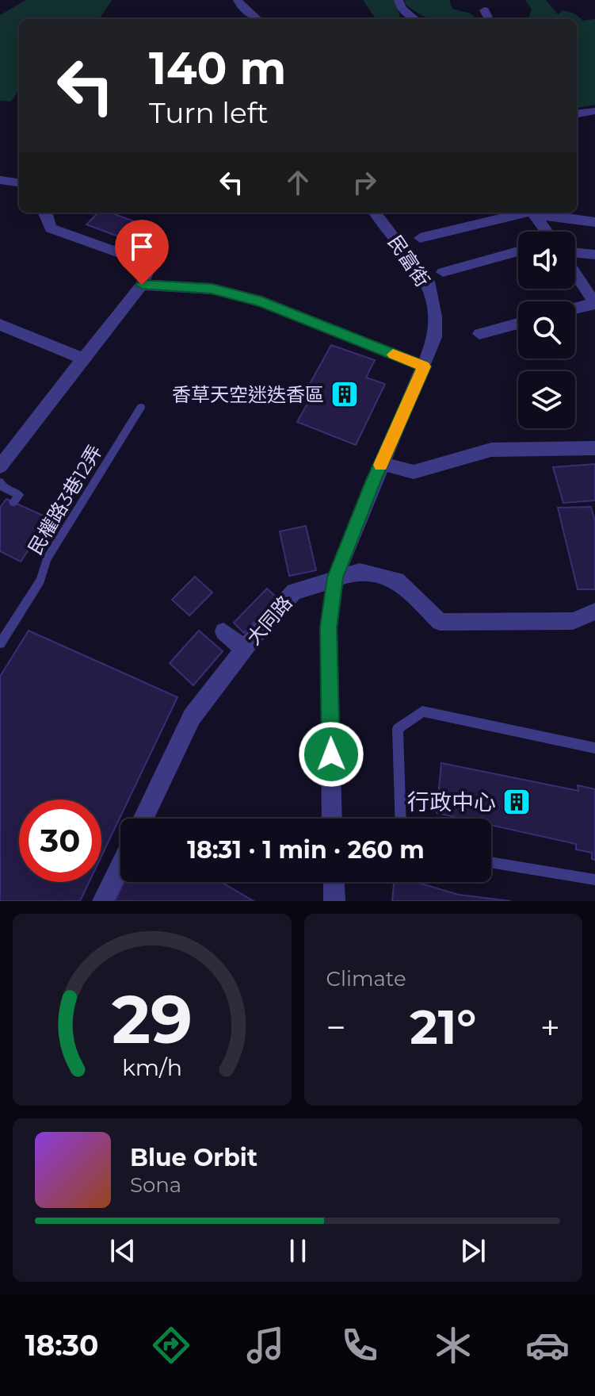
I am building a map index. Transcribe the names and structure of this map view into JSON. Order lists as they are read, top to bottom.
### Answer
{
  "streets": {
    "street": ["民富街", "大同路"],
    "lane": ["民權路3巷12弄"]
  },
  "crossings": [
    ["民富街", "大同路"]
  ],
  "places": {
    "building": ["香草天空迷迭香區", "行政中心"]
  },
  "page": {
    "turn": ["140 m", "Turn left"],
    "limit": "30",
    "trip": "18:31 · 1 min · 260 m",
    "tile": "Climate",
    "heat": ["−", "21°", "+"],
    "song": ["Blue Orbit", "Sona"],
    "tabs": "18:30",
    "gauge": ["29", "km/h"]
  }
}
